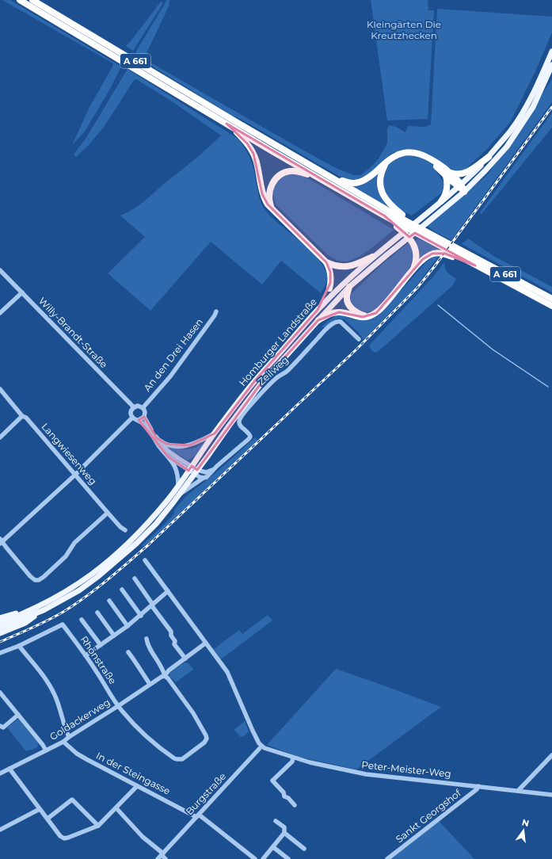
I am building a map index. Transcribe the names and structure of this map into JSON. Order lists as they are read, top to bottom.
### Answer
{
  "streets": {
    "highway": ["A 661"],
    "main road": ["Homburger Landstraße"],
    "street": [
      "Willy-Brandt-Straße",
      "An den Drei Hasen",
      "Zeilweg",
      "Langwiesenweg",
      "Rhönstraße",
      "Goldackerweg",
      "Peter-Meister-Weg",
      "In der Steingasse",
      "Burgstraße",
      "Sankt Georgshof"
    ]
  },
  "crossings": [
    ["Willy-Brandt-Straße", "An den Drei Hasen"],
    ["Homburger Landstraße", "Zeilweg"],
    ["Rhönstraße", "Goldackerweg"],
    ["Goldackerweg", "In der Steingasse"],
    ["Peter-Meister-Weg", "Burgstraße"],
    ["Peter-Meister-Weg", "Sankt Georgshof"],
    ["In der Steingasse", "Burgstraße"]
  ],
  "parks": ["Kleingärten Die Kreutzhecken"],
  "north": "top"
}
